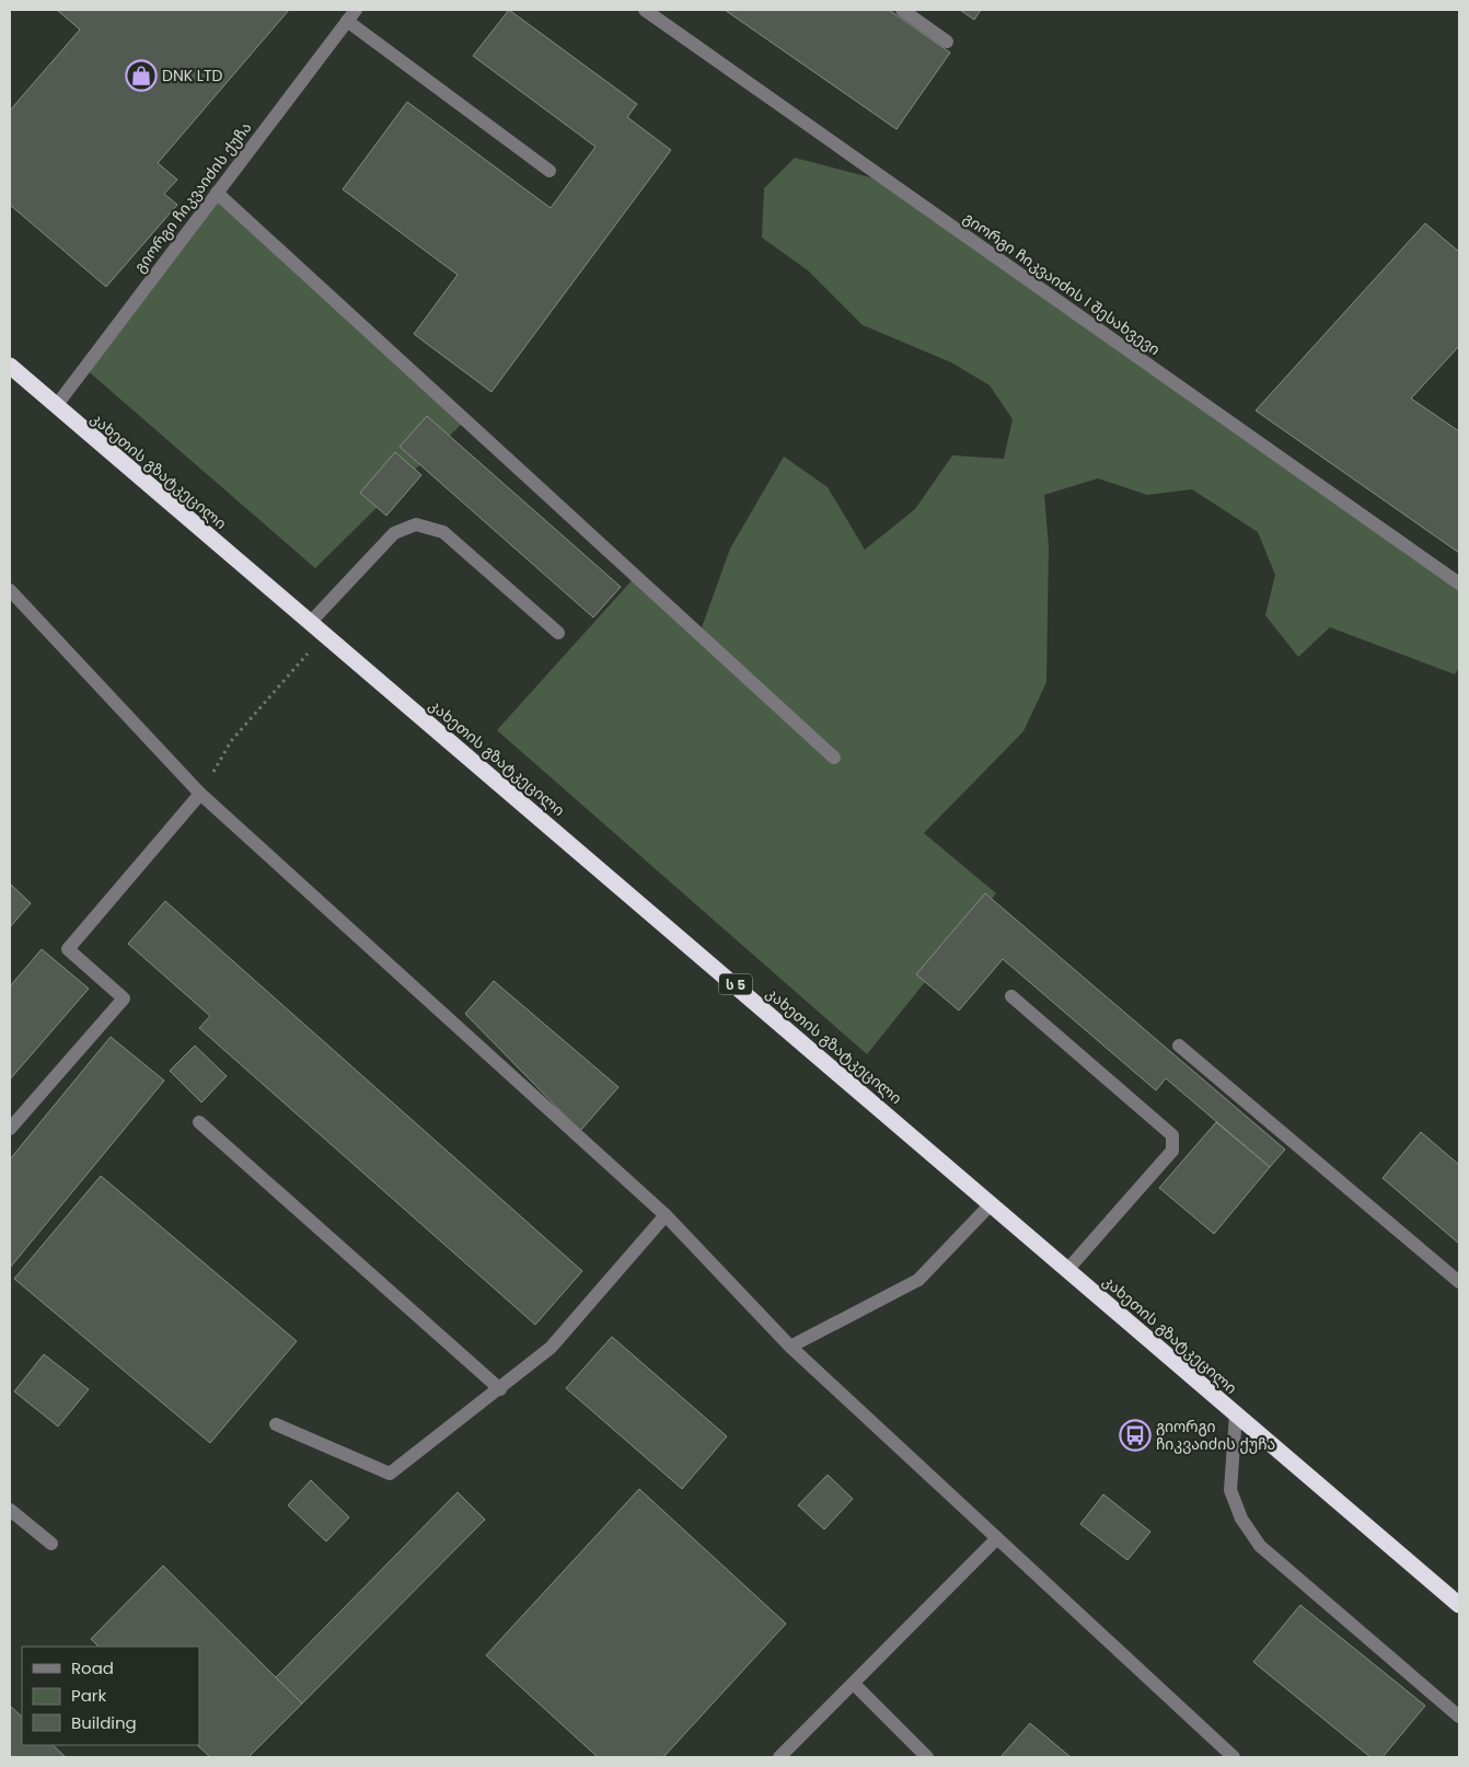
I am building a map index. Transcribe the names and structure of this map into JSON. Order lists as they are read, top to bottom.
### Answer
{
  "streets": {
    "highway": ["კახეთის გზატკეცილი", "ს 5"],
    "street": ["გიორგი ჩიკვაიძის ქუჩა", "გიორგი ჩიკვაიძის I შესახვევი"]
  },
  "crossings": [
    ["გიორგი ჩიკვაიძის ქუჩა", "კახეთის გზატკეცილი"]
  ],
  "places": {
    "shop": ["DNK LTD"],
    "bus stop": ["გიორგი ჩიკვაიძის ქუჩა"]
  },
  "legend": ["Road", "Park", "Building"]
}
